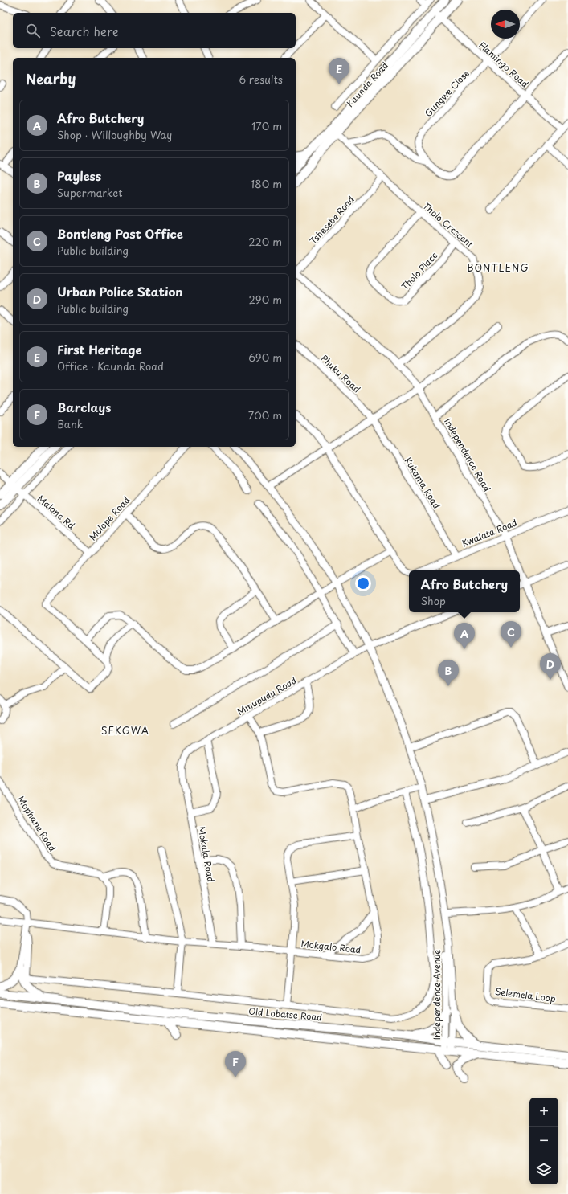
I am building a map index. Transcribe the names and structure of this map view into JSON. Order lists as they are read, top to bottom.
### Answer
{
  "streets": {
    "main road": ["Kaunda Road", "Old Lobatse Road"],
    "street": [
      "Flamingo Road",
      "Gungwe Close",
      "Tshesebe Road",
      "Tholo Crescent",
      "Tholo Place",
      "Phuku Road",
      "Independence Road",
      "Kukama Road",
      "Malone Rd",
      "Molope Road",
      "Kwalata Road",
      "Mmupudu Road",
      "Mophane Road",
      "Mokala Road",
      "Mokgalo Road",
      "Independence Avenue",
      "Selemela Loop"
    ]
  },
  "crossings": [
    ["Flamingo Road", "Kaunda Road"],
    ["Flamingo Road", "Gungwe Close"],
    ["Kaunda Road", "Tholo Crescent"],
    ["Tshesebe Road", "Tholo Crescent"],
    ["Tholo Crescent", "Tholo Place"],
    ["Tholo Crescent", "Independence Road"],
    ["Phuku Road", "Kukama Road"],
    ["Independence Road", "Kwalata Road"],
    ["Kukama Road", "Kwalata Road"],
    ["Malone Rd", "Molope Road"],
    ["Mmupudu Road", "Mokala Road"],
    ["Mmupudu Road", "Independence Avenue"],
    ["Mokala Road", "Mokgalo Road"],
    ["Independence Avenue", "Old Lobatse Road"]
  ],
  "districts": ["BONTLENG", "SEKGWA"],
  "north": "left",
  "page": {
    "search": "Search here",
    "pins": [
      "E",
      "C",
      "A",
      "D",
      "B",
      "F"
    ],
    "heading": ["Nearby", "6 results"],
    "list": [
      {
        "mark": "A",
        "name": "Afro Butchery",
        "note": "Shop · Willoughby Way",
        "value": "170 m"
      },
      {
        "mark": "B",
        "name": "Payless",
        "note": "Supermarket",
        "value": "180 m"
      },
      {
        "mark": "C",
        "name": "Bontleng Post Office",
        "note": "Public building",
        "value": "220 m"
      },
      {
        "mark": "D",
        "name": "Urban Police Station",
        "note": "Public building",
        "value": "290 m"
      },
      {
        "mark": "E",
        "name": "First Heritage",
        "note": "Office · Kaunda Road",
        "value": "690 m"
      },
      {
        "mark": "F",
        "name": "Barclays",
        "note": "Bank",
        "value": "700 m"
      }
    ],
    "popup": ["Afro Butchery", "Shop"],
    "map_buttons": ["+", "−"]
  }
}
